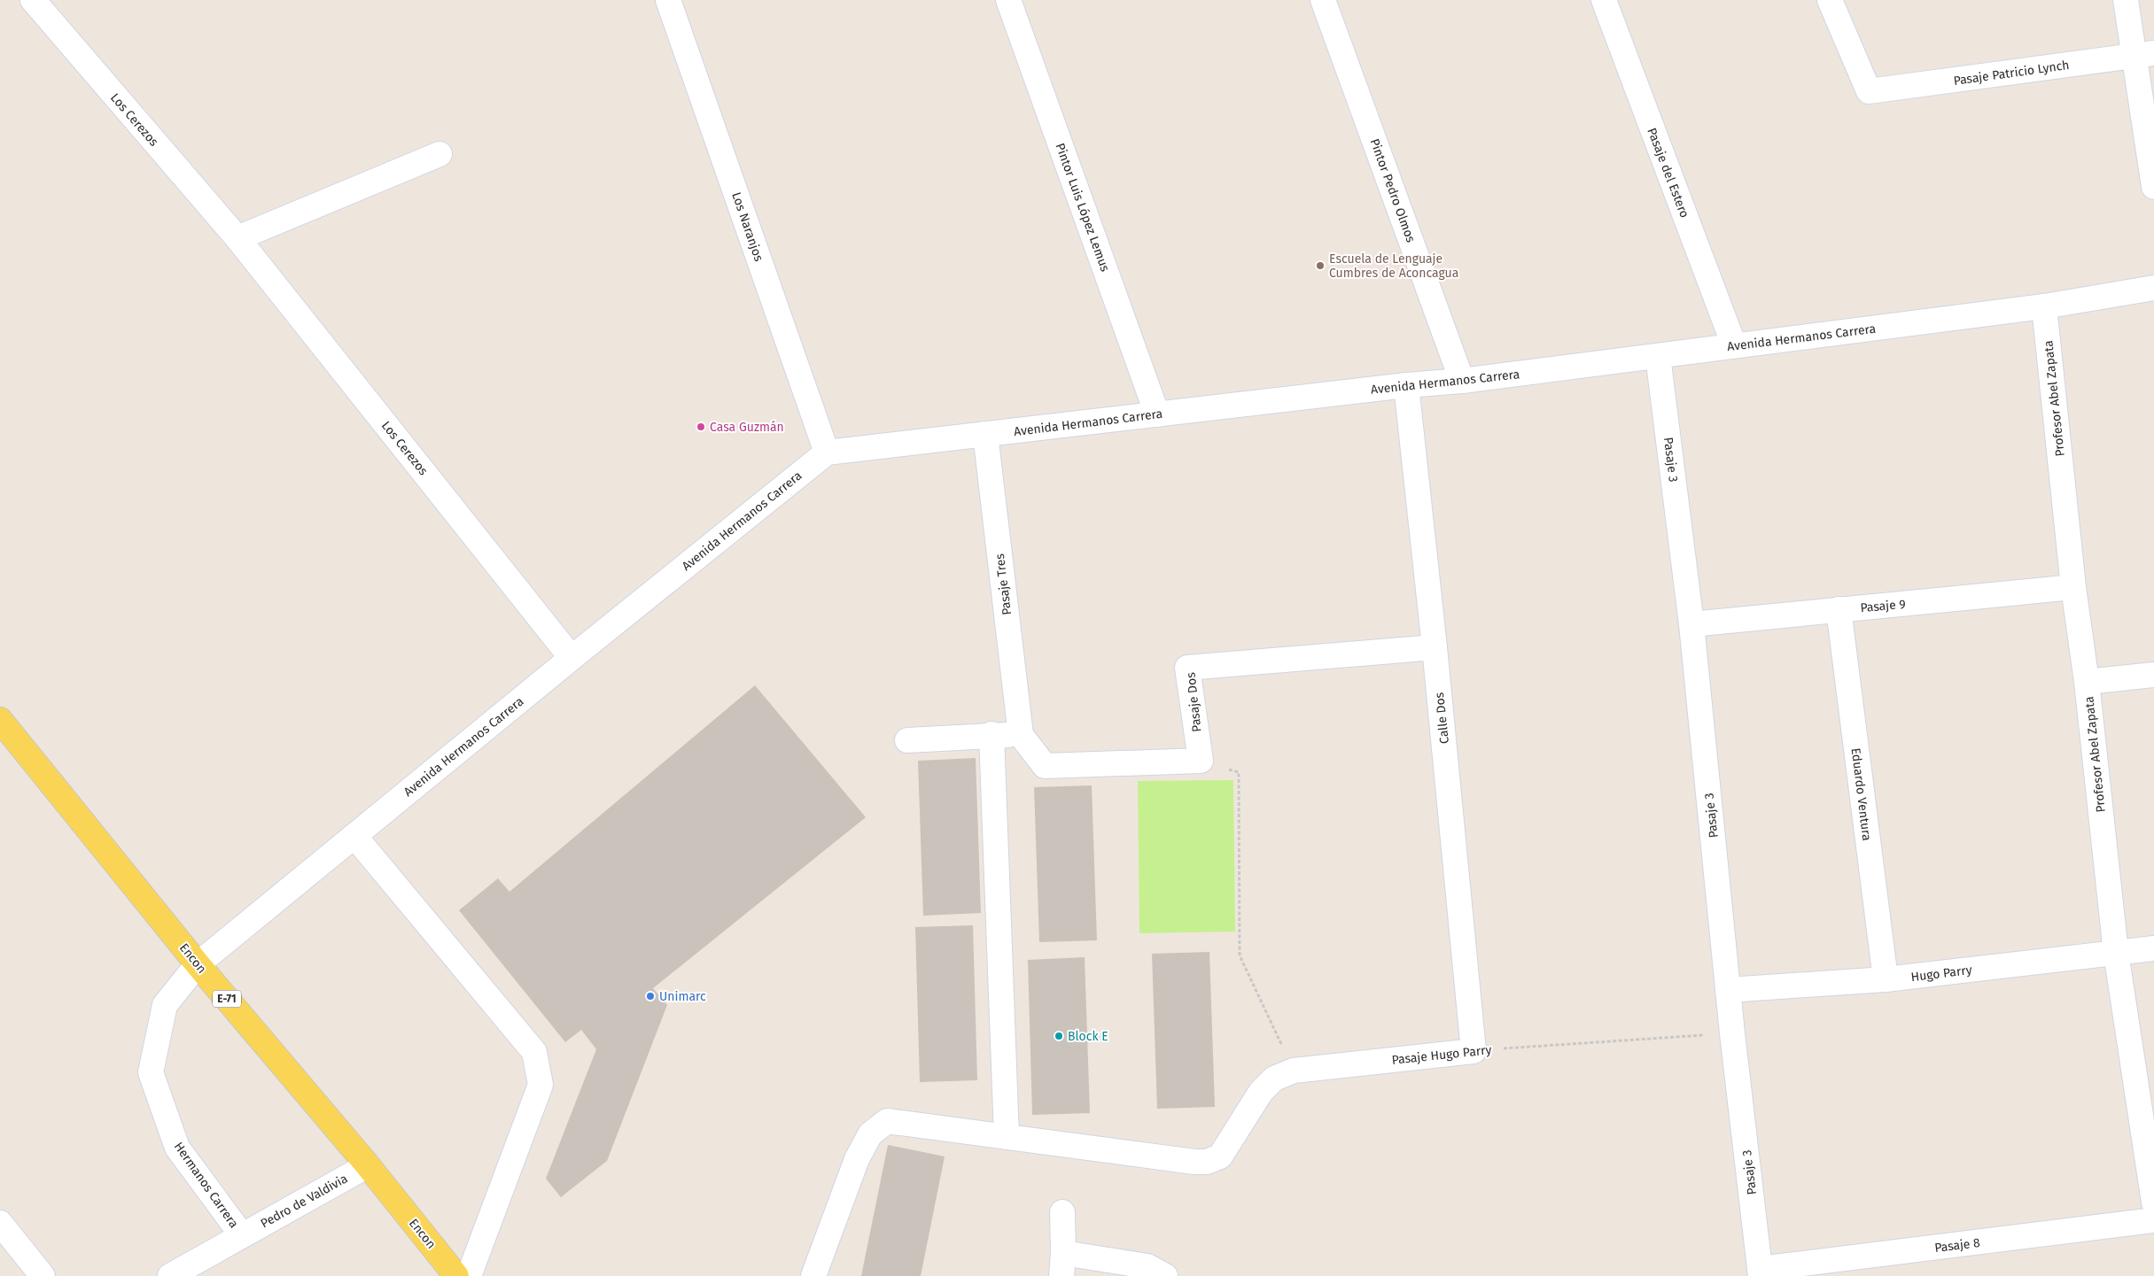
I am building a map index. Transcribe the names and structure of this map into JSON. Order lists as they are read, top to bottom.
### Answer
{
  "streets": {
    "main road": ["Encon", "E-71"],
    "street": [
      "Pasaje Patricio Lynch",
      "Los Cerezos",
      "Pasaje del Estero",
      "Pintor Pedro Olmos",
      "Pintor Luis López Lemus",
      "Los Naranjos",
      "Avenida Hermanos Carrera",
      "Profesor Abel Zapata",
      "Pasaje 3",
      "Pasaje Tres",
      "Pasaje 9",
      "Pasaje Dos",
      "Calle Dos",
      "Eduardo Ventura",
      "Hugo Parry",
      "Pasaje Hugo Parry",
      "Hermanos Carrera",
      "Pedro de Valdivia",
      "Pasaje 8"
    ]
  },
  "crossings": [
    ["Los Cerezos", "Avenida Hermanos Carrera"],
    ["Pasaje del Estero", "Avenida Hermanos Carrera"],
    ["Pintor Pedro Olmos", "Avenida Hermanos Carrera"],
    ["Pintor Luis López Lemus", "Avenida Hermanos Carrera"],
    ["Los Naranjos", "Avenida Hermanos Carrera"],
    ["Avenida Hermanos Carrera", "Profesor Abel Zapata"],
    ["Avenida Hermanos Carrera", "Pasaje 3"],
    ["Avenida Hermanos Carrera", "Pasaje Tres"],
    ["Avenida Hermanos Carrera", "Calle Dos"],
    ["Avenida Hermanos Carrera", "Encon"],
    ["Avenida Hermanos Carrera", "Hermanos Carrera"],
    ["Profesor Abel Zapata", "Pasaje 9"],
    ["Profesor Abel Zapata", "Hugo Parry"],
    ["Pasaje 3", "Pasaje 9"],
    ["Pasaje 3", "Hugo Parry"],
    ["Pasaje 3", "Pasaje Hugo Parry"],
    ["Pasaje 3", "Pasaje 8"],
    ["Pasaje 9", "Eduardo Ventura"],
    ["Pasaje Dos", "Calle Dos"],
    ["Calle Dos", "Pasaje Hugo Parry"],
    ["Eduardo Ventura", "Hugo Parry"],
    ["Encon", "Hermanos Carrera"],
    ["Encon", "Pedro de Valdivia"],
    ["Hermanos Carrera", "Pedro de Valdivia"]
  ],
  "places": [
    "Escuela de Lenguaje Cumbres de Aconcagua",
    "Casa Guzmán",
    "Unimarc",
    "Block E"
  ]
}
